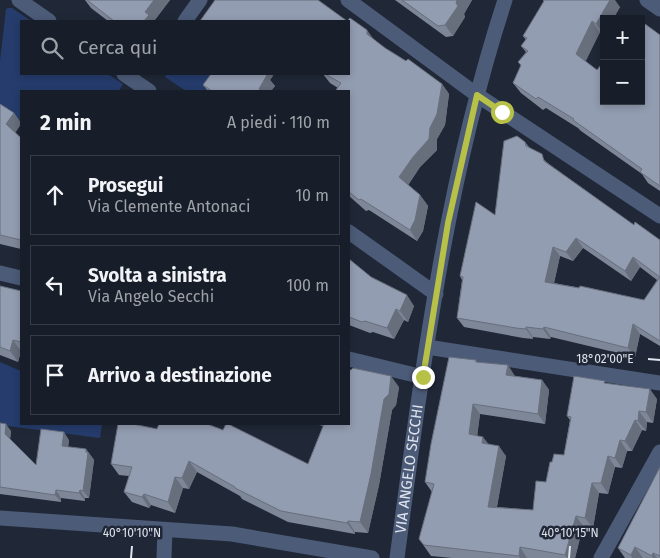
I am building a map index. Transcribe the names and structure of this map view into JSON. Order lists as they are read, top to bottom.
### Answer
{
  "streets": {
    "street": ["VIA ANGELO SECCHI"]
  },
  "page": {
    "map_buttons": ["+", "−"],
    "search": "Cerca qui",
    "heading": ["2 min", "A piedi · 110 m"],
    "list": [
      ["Prosegui", "Via Clemente Antonaci", "10 m"],
      ["Svolta a sinistra", "Via Angelo Secchi", "100 m"],
      "Arrivo a destinazione"
    ]
  },
  "coordinates": ["18°02'00\"E", "40°10'10\"N", "40°10'15\"N"]
}
